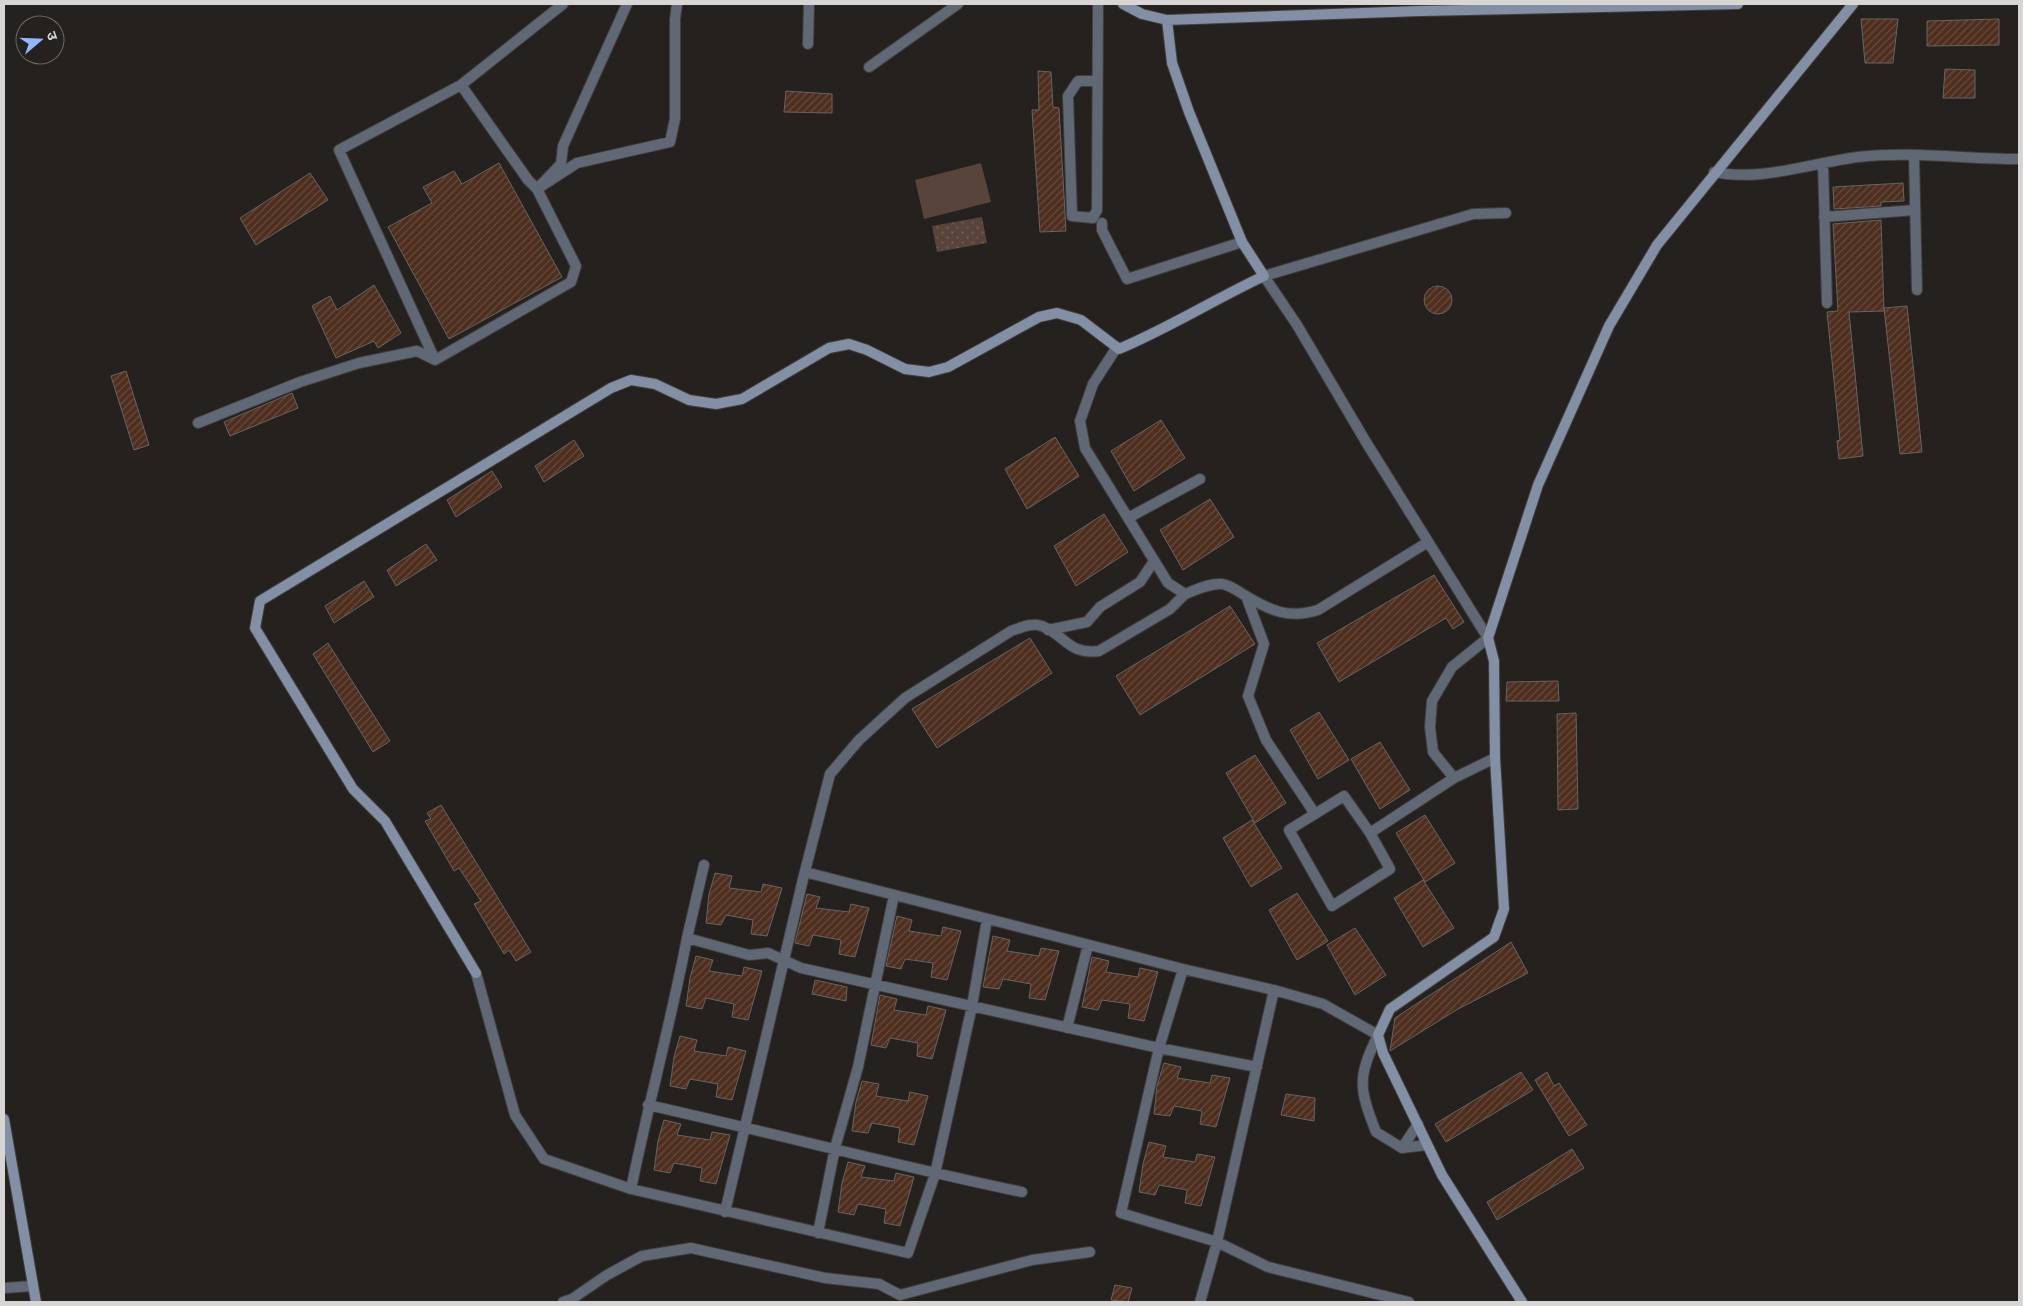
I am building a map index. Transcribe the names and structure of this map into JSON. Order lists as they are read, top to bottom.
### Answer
{
  "north": "right"
}
